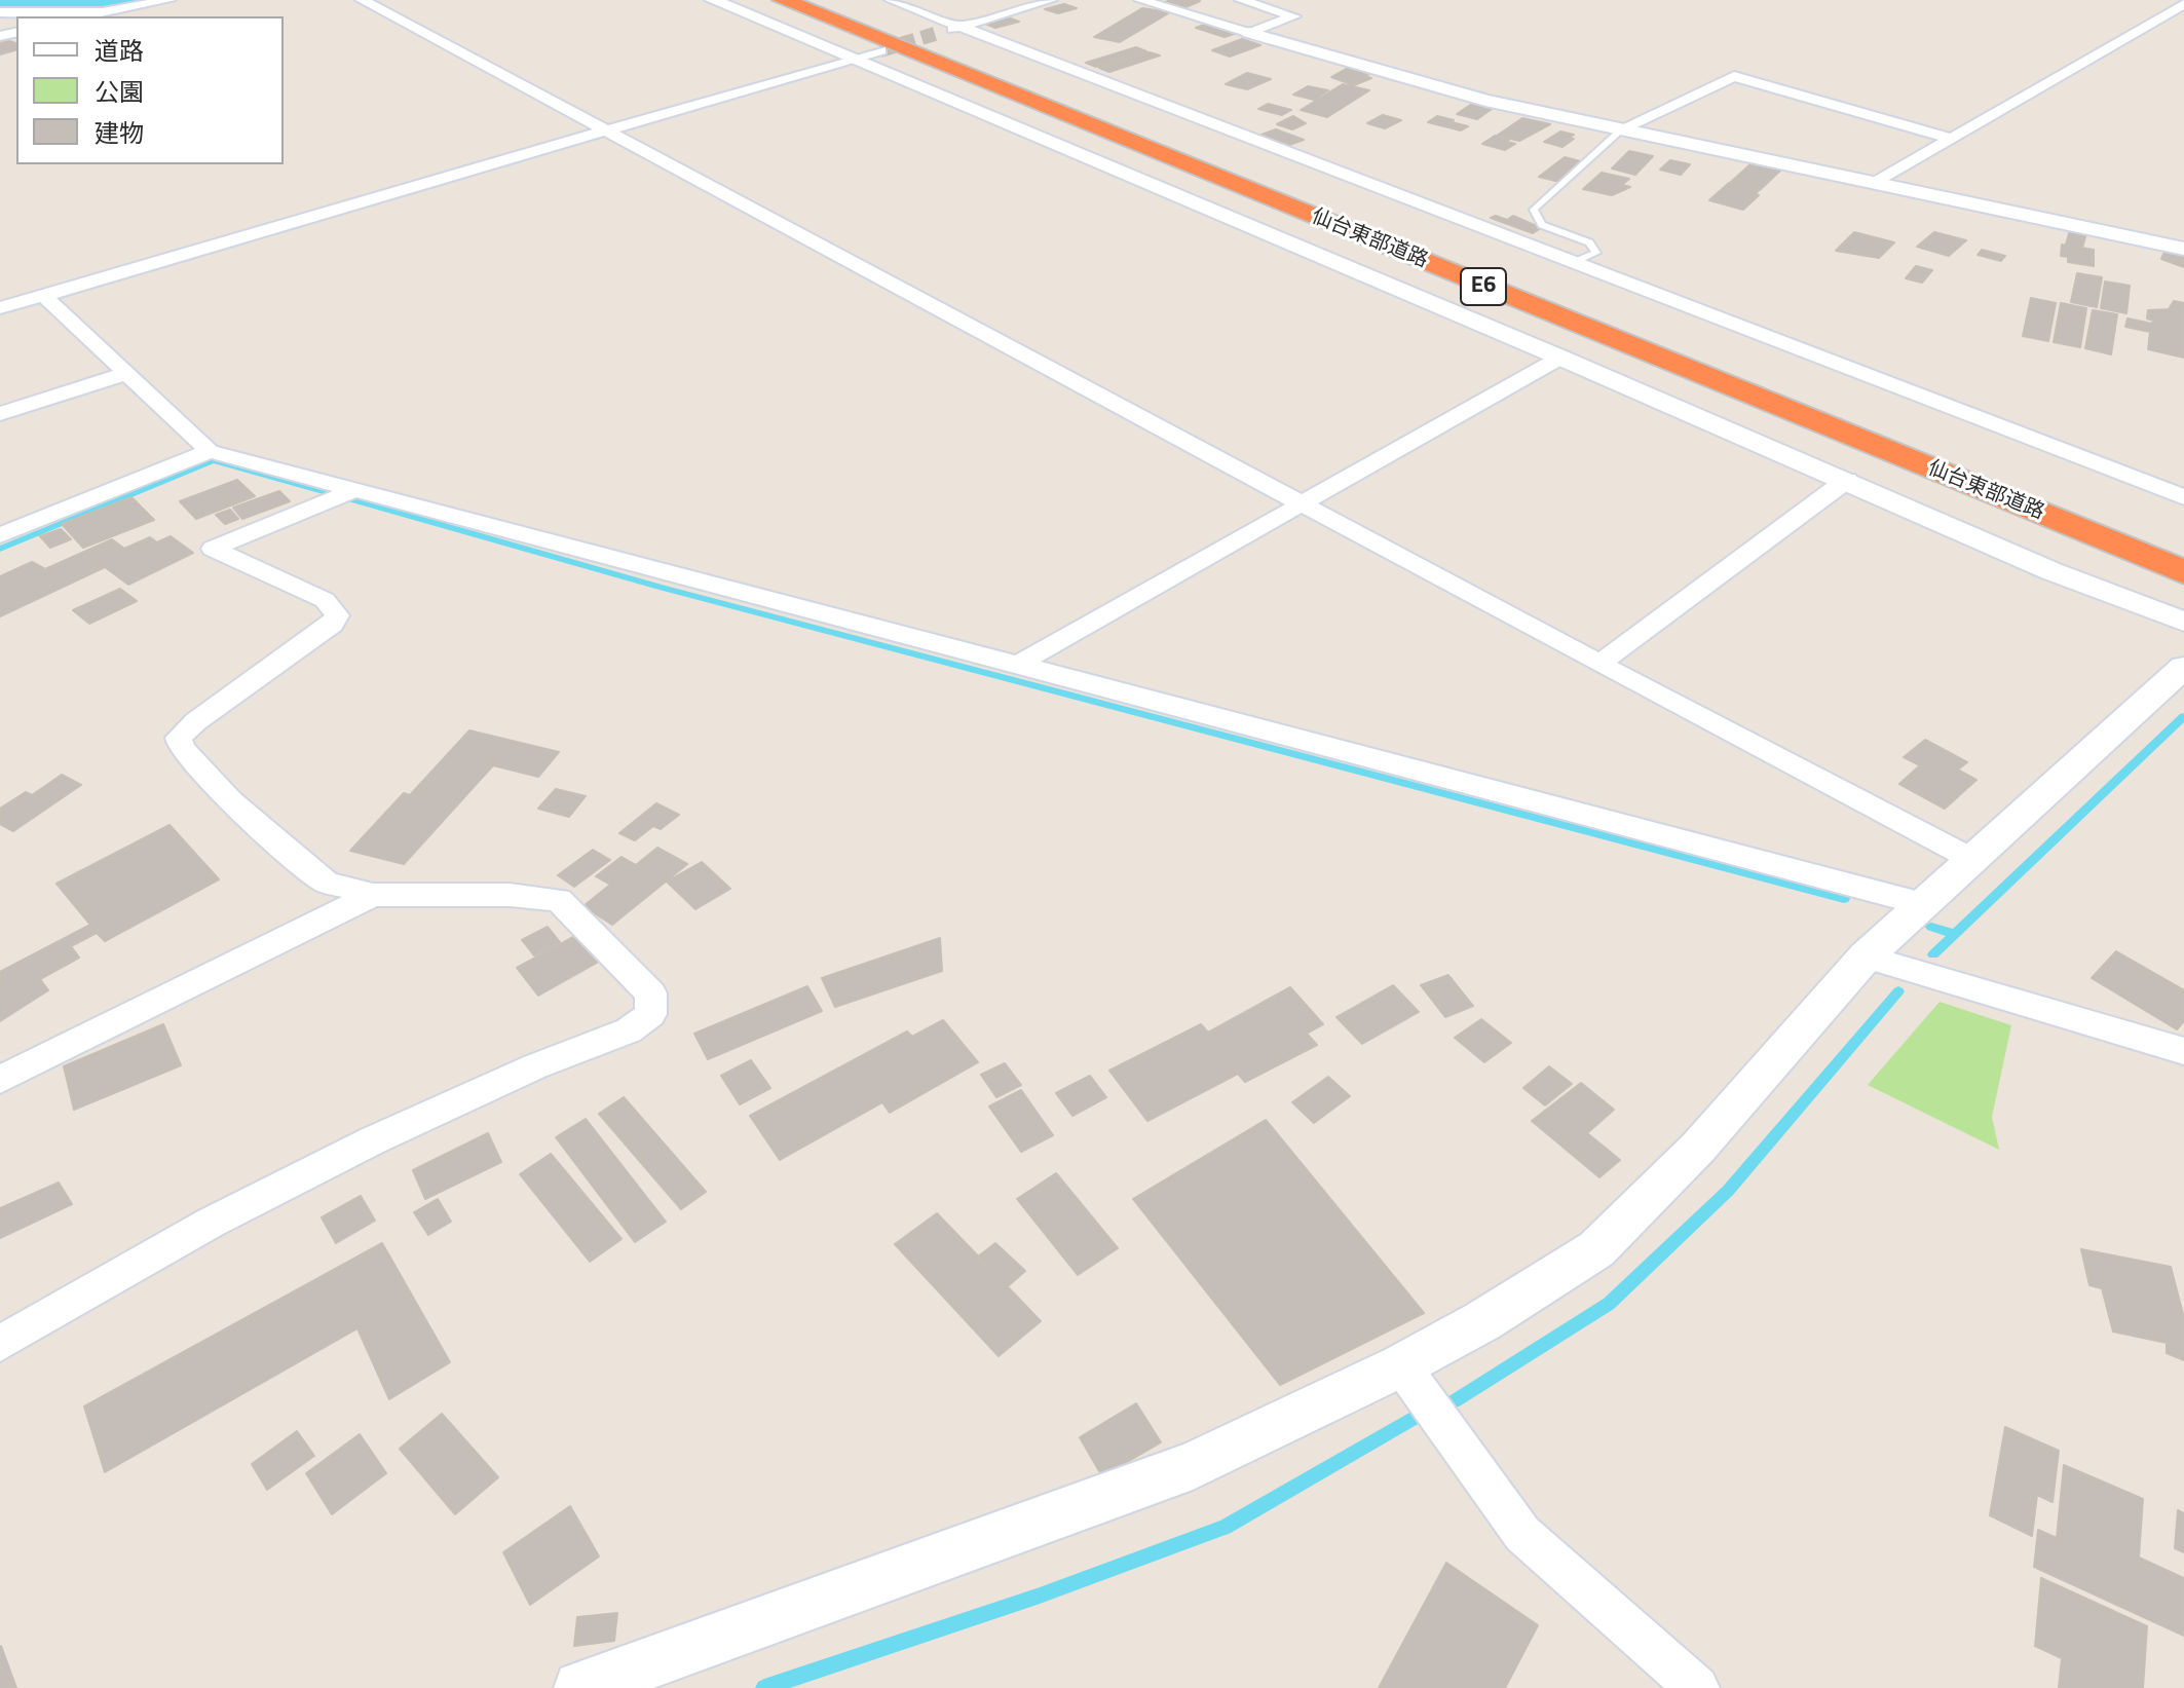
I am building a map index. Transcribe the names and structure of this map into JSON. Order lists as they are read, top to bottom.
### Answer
{
  "streets": {
    "highway": ["仙台東部道路", "E6"]
  },
  "legend": ["道路", "公園", "建物"]
}
